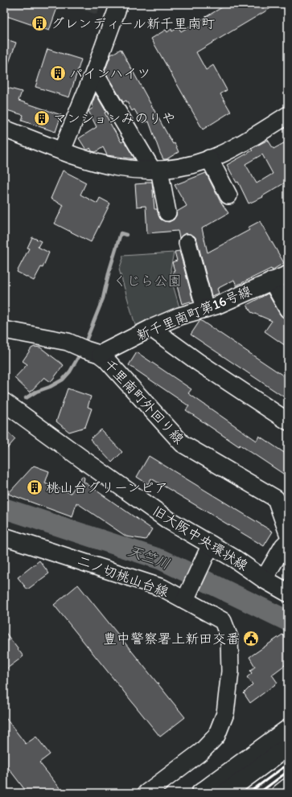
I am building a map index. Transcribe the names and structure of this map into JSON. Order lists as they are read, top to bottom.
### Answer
{
  "streets": {
    "main road": ["旧大阪中央環状線"],
    "street": ["新千里南町第16号線", "千里南町外回り線", "二ノ切桃山台線"]
  },
  "crossings": [
    ["新千里南町第16号線", "千里南町外回り線"]
  ],
  "water": ["天竺川"],
  "parks": ["くじら公園"],
  "places": {
    "building": [
      "グレンディール新千里南町",
      "パインハイツ",
      "マンションみのりや",
      "桃山台グリーンピア"
    ],
    "public building": ["豊中警察署上新田交番"]
  }
}
